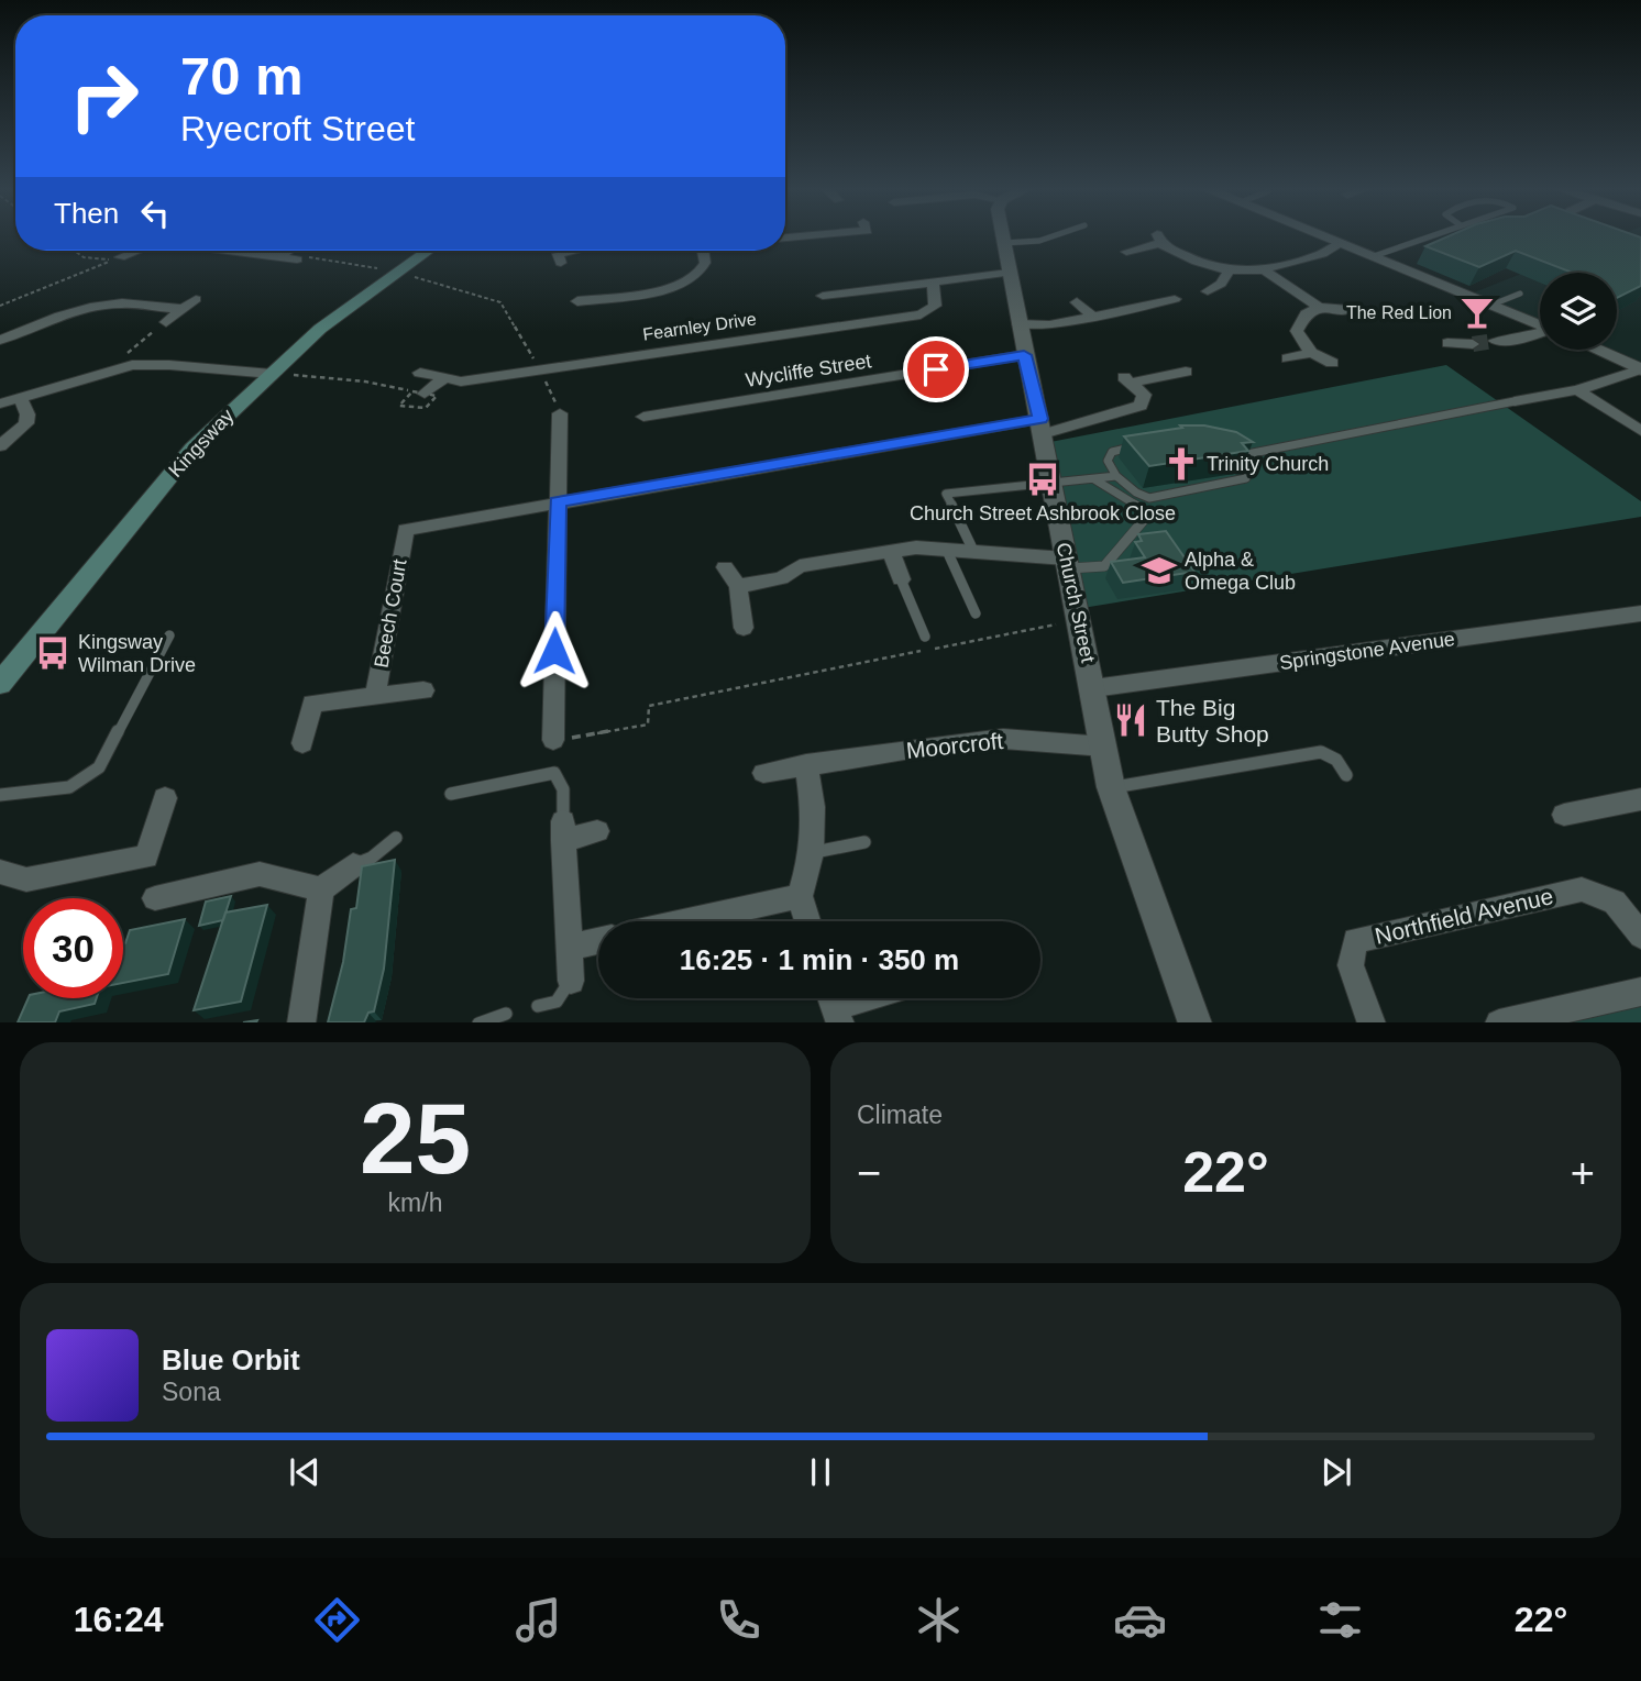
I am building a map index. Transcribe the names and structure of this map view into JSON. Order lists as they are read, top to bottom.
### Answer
{
  "streets": {
    "main road": ["Kingsway"],
    "street": [
      "Fearnley Drive",
      "Wycliffe Street",
      "Church Street",
      "Beech Court",
      "Springstone Avenue",
      "Moorcroft",
      "Northfield Avenue"
    ]
  },
  "crossings": [
    ["Wycliffe Street", "Church Street"],
    ["Church Street", "Springstone Avenue"],
    ["Church Street", "Moorcroft"]
  ],
  "places": {
    "bar": ["The Red Lion"],
    "church": ["Trinity Church"],
    "bus stop": ["Church Street Ashbrook Close", "Kingsway Wilman Drive"],
    "school or university": ["Alpha & Omega Club"],
    "restaurant": ["The Big Butty Shop"]
  },
  "page": {
    "turn": ["70 m", "Ryecroft Street"],
    "then": "Then",
    "limit": "30",
    "trip": "16:25 · 1 min · 350 m",
    "tile": [
      ["25", "km/h"],
      "Climate"
    ],
    "heat": ["−", "22°", "+"],
    "song": ["Blue Orbit", "Sona"],
    "tabs": ["16:24", "22°"]
  }
}
